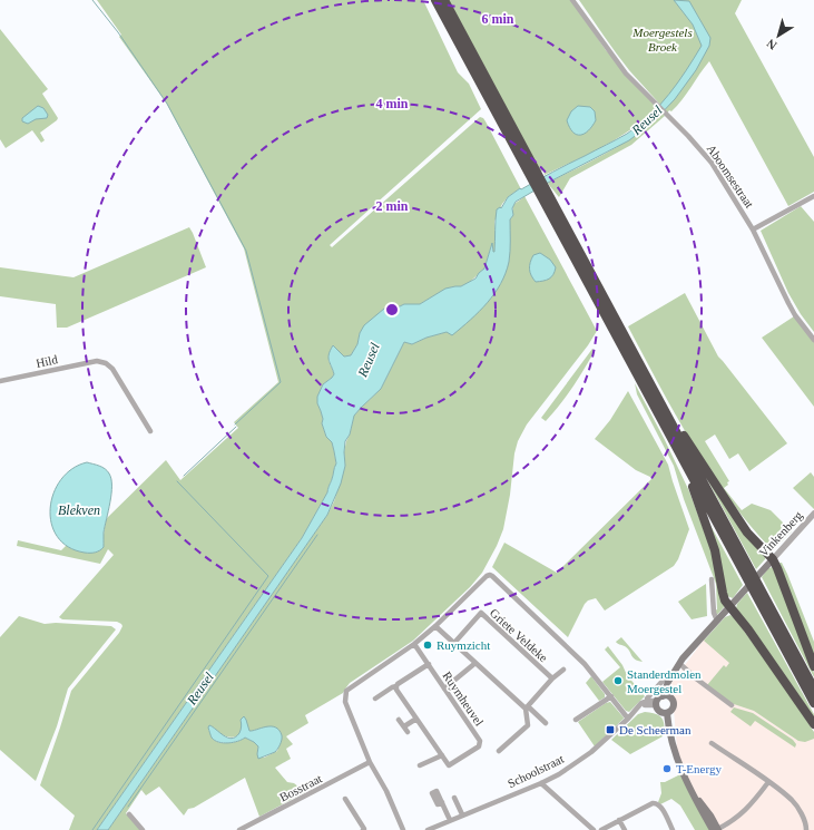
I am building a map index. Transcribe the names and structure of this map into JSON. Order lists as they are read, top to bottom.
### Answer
{
  "streets": {
    "main road": ["Vinkenberg"],
    "street": [
      "Aboomsestraat",
      "Hild",
      "Griete Veldeke",
      "Ruymheuvel",
      "Schoolstraat",
      "Bosstraat"
    ]
  },
  "water": ["Reusel", "Blekven"],
  "parks": ["Moergestels Broek"],
  "places": {
    "other": ["Ruymzicht", "Standerdmolen Moergestel", "T-Energy"],
    "transit": ["De Scheerman"]
  },
  "north": "bottom left",
  "rings": ["6 min", "4 min", "2 min"]
}
